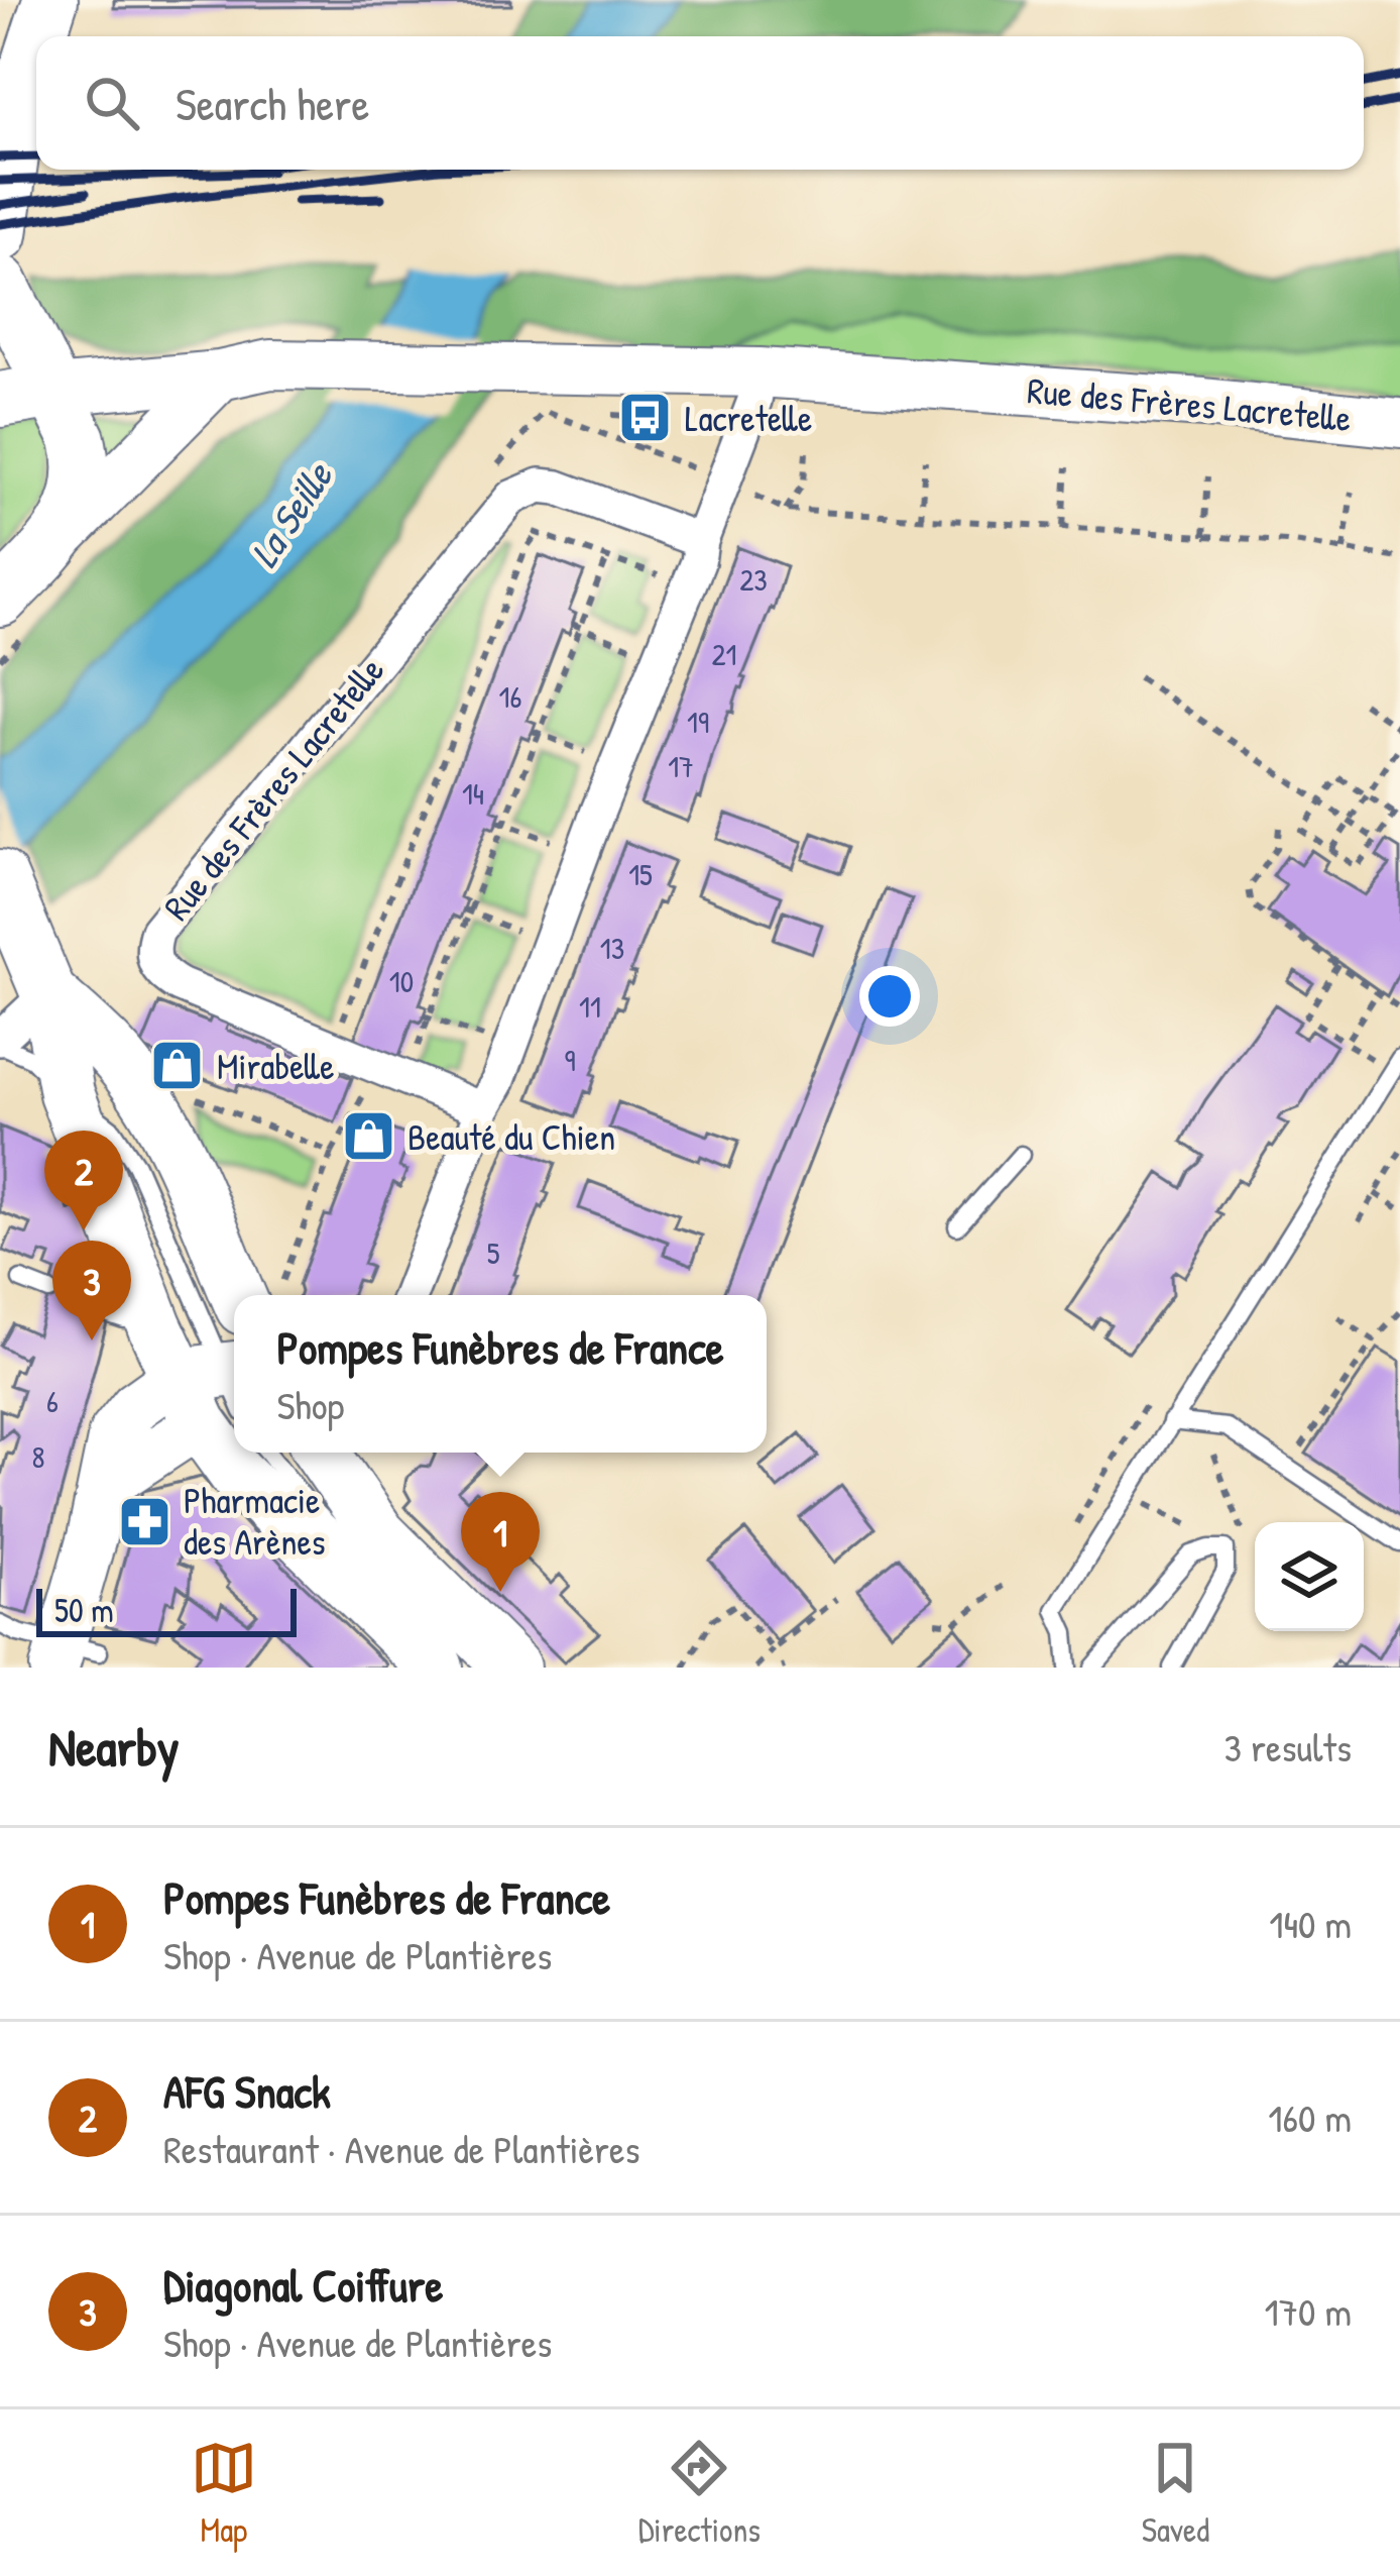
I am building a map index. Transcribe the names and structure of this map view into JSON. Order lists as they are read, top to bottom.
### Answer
{
  "streets": {
    "main road": ["Rue des Frères Lacretelle"]
  },
  "water": ["La Seille"],
  "places": {
    "bus stop": ["Lacretelle"],
    "shop": ["Mirabelle", "Beauté du Chien"],
    "pharmacy": ["Pharmacie des Arènes"]
  },
  "house_numbers": [
    "23",
    "21",
    "16",
    "19",
    "17",
    "14",
    "15",
    "13",
    "10",
    "11",
    "9",
    "5",
    "6",
    "8"
  ],
  "scale_bar": "50 m",
  "page": {
    "search": "Search here",
    "pins": ["2", "3", "1"],
    "popup": ["Pompes Funèbres de France", "Shop"],
    "scale": "50 m",
    "heading": ["Nearby", "3 results"],
    "list": [
      {
        "mark": "1",
        "name": "Pompes Funèbres de France",
        "note": "Shop · Avenue de Plantières",
        "value": "140 m"
      },
      {
        "mark": "2",
        "name": "AFG Snack",
        "note": "Restaurant · Avenue de Plantières",
        "value": "160 m"
      },
      {
        "mark": "3",
        "name": "Diagonal Coiffure",
        "note": "Shop · Avenue de Plantières",
        "value": "170 m"
      }
    ],
    "nav": ["Map", "Directions", "Saved"]
  }
}
